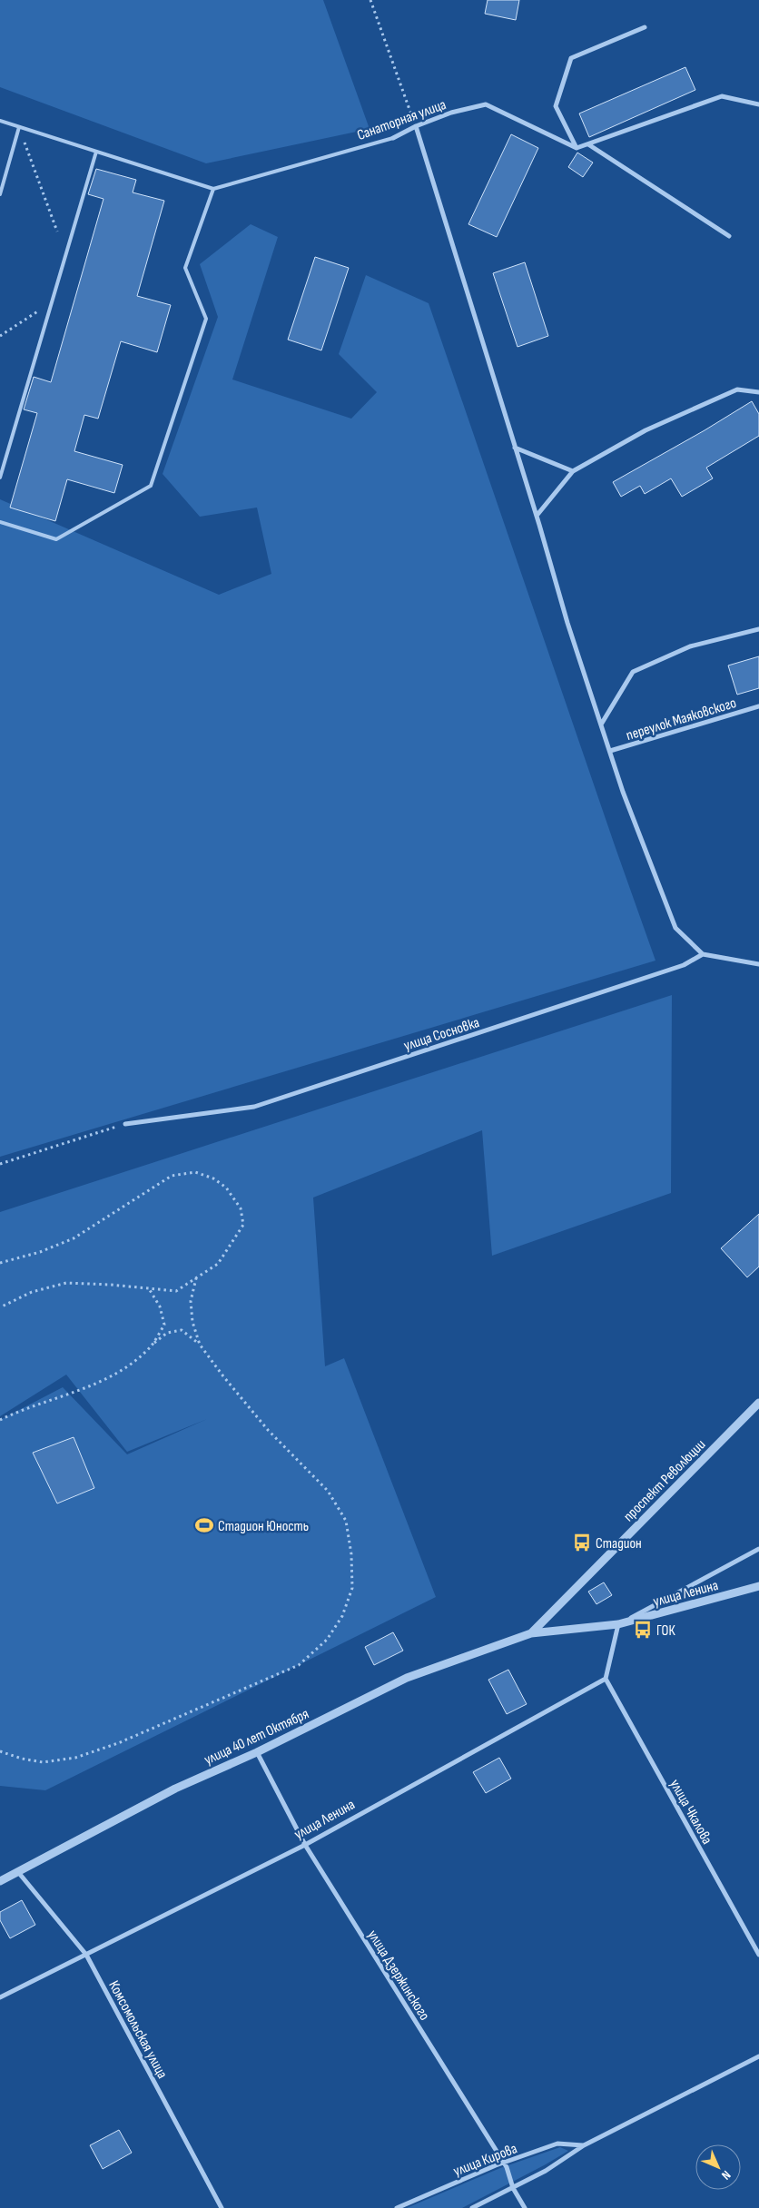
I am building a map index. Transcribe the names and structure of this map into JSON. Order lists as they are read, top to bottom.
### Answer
{
  "streets": {
    "street": [
      "Санаторная улица",
      "переулок Маяковского",
      "улица Сосновка",
      "проспект Революции",
      "улица Ленина",
      "улица 40 лет Октября",
      "улица Чкалова",
      "улица Дзержинского",
      "Комсомольская улица",
      "улица Кирова"
    ]
  },
  "crossings": [
    ["проспект Революции", "улица Ленина"],
    ["проспект Революции", "улица 40 лет Октября"],
    ["улица Ленина", "улица 40 лет Октября"],
    ["улица Ленина", "улица Чкалова"],
    ["улица Ленина", "улица Дзержинского"],
    ["улица Ленина", "Комсомольская улица"],
    ["улица 40 лет Октября", "улица Дзержинского"],
    ["улица 40 лет Октября", "Комсомольская улица"],
    ["улица Дзержинского", "улица Кирова"]
  ],
  "places": {
    "sports": ["Стадион Юность"],
    "bus stop": ["Стадион", "ГОК"]
  },
  "north": "bottom right"
}
